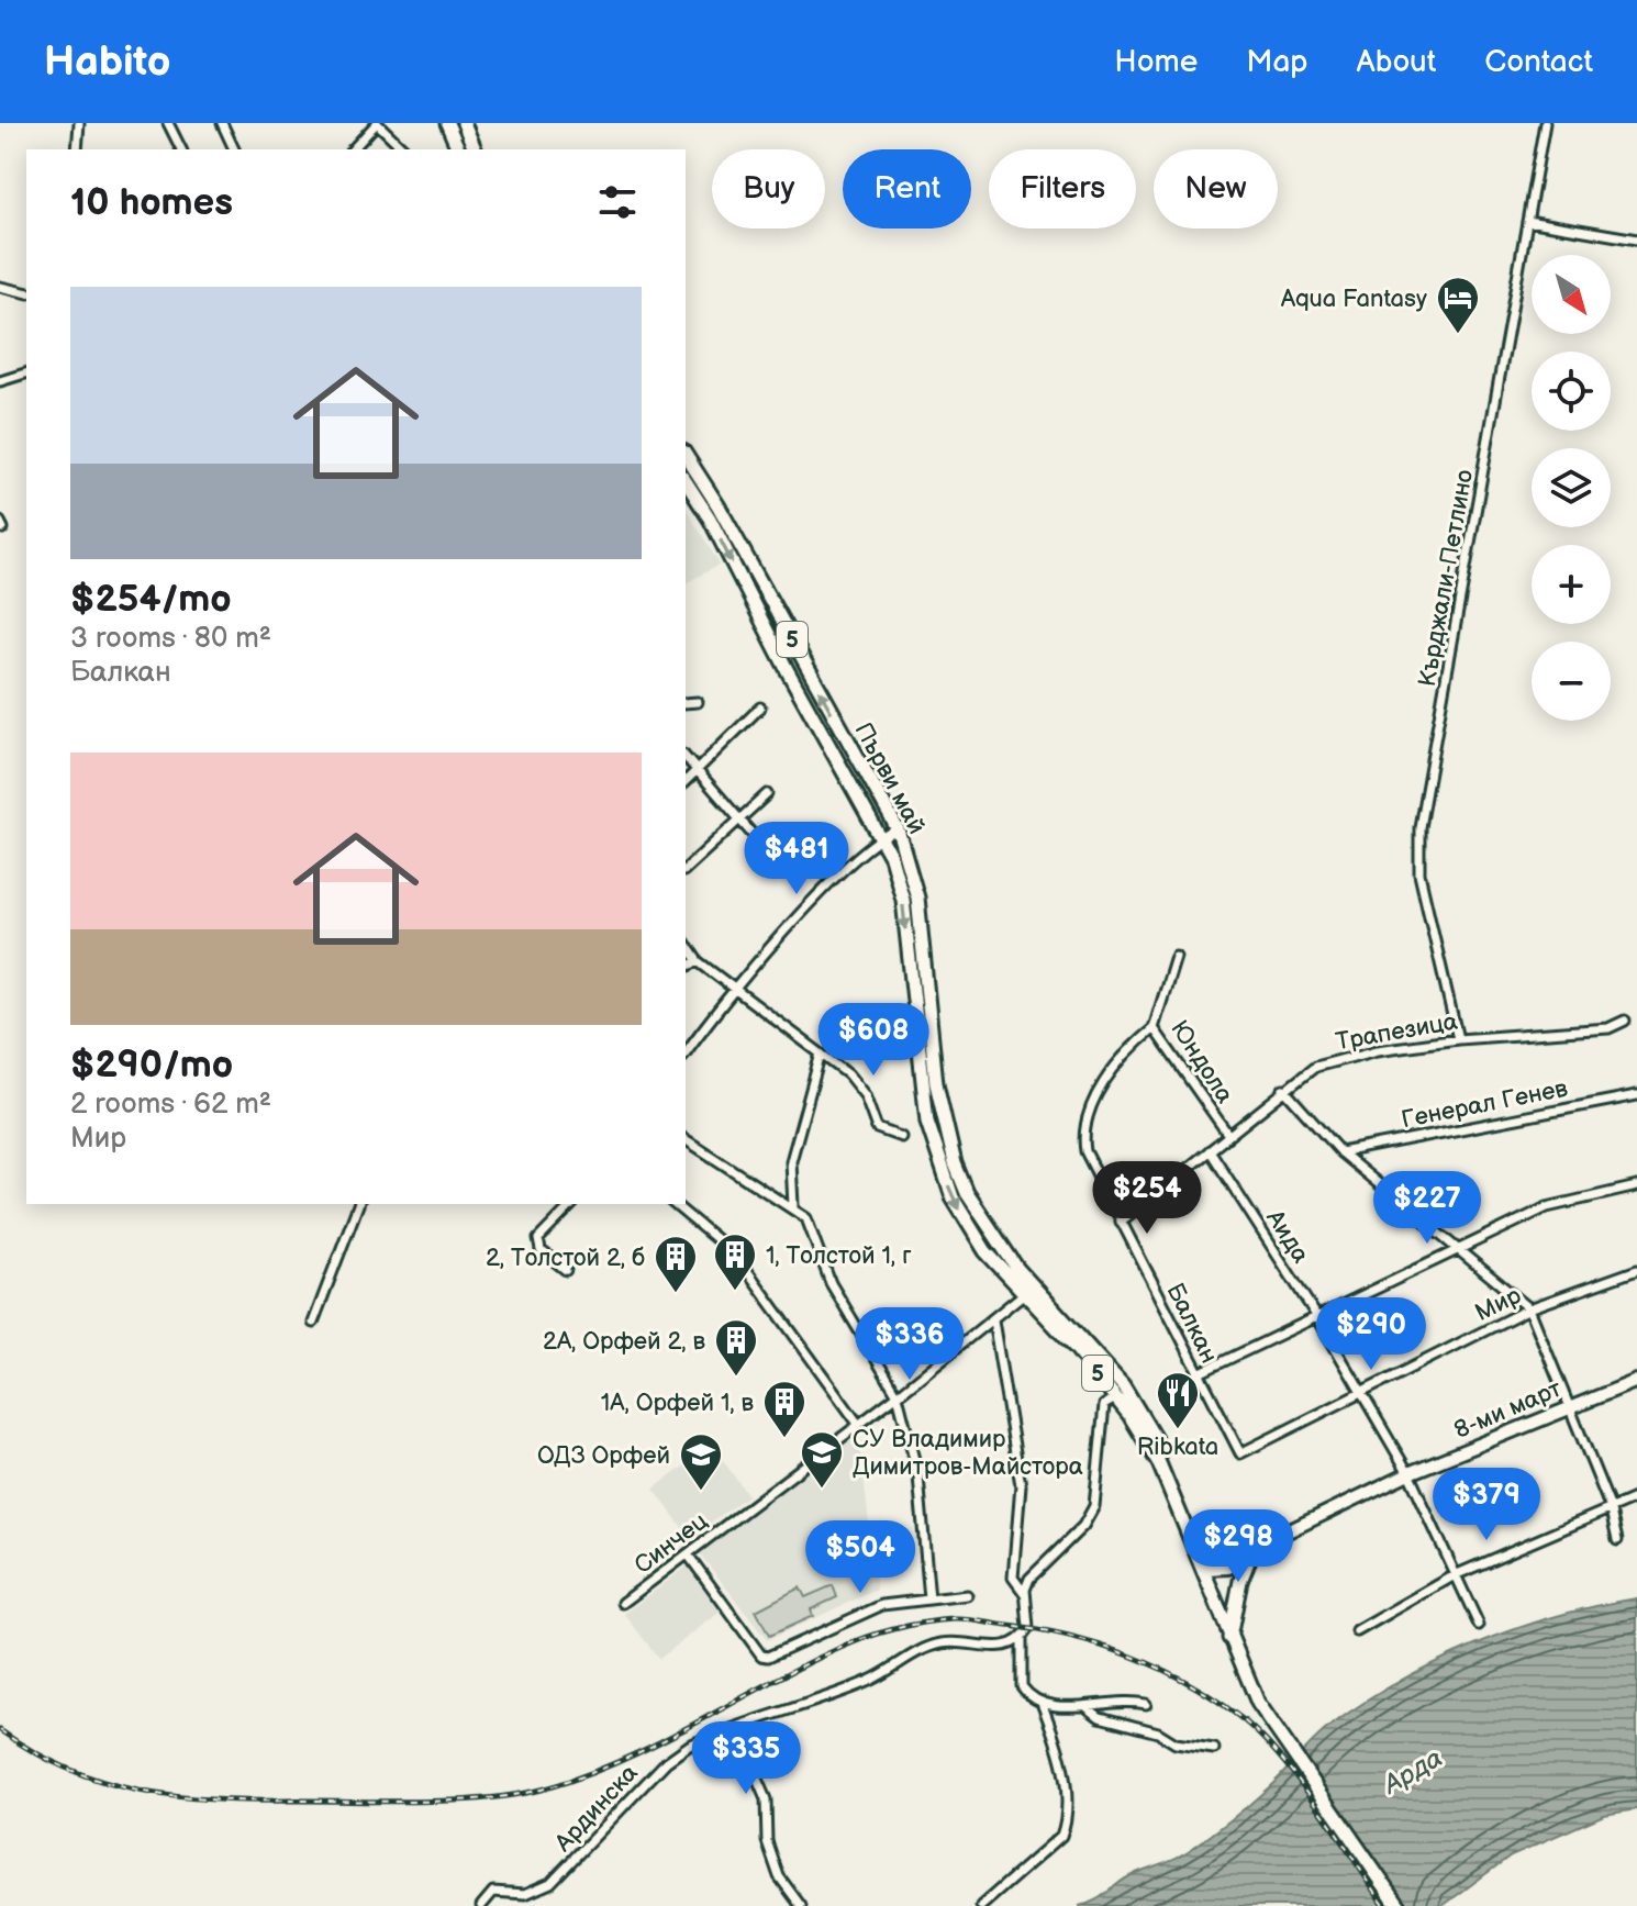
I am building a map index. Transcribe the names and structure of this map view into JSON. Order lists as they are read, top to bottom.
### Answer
{
  "streets": {
    "main road": ["5", "Първи май", "8-ми март"],
    "street": [
      "Кърджали-Петлино",
      "Трапезица",
      "Юндола",
      "Генерал Генев",
      "Аида",
      "Мир",
      "Балкан",
      "Синчец",
      "Ардинска"
    ]
  },
  "crossings": [
    ["Кърджали-Петлино", "Трапезица"],
    ["Първи май", "Синчец"],
    ["Трапезица", "Юндола"],
    ["Трапезица", "Аида"],
    ["Трапезица", "Балкан"],
    ["Юндола", "Балкан"],
    ["Аида", "Мир"],
    ["Аида", "8-ми март"],
    ["Мир", "Балкан"]
  ],
  "water": ["Арда"],
  "places": {
    "hotel": ["Aqua Fantasy"],
    "building": [
      "1, Толстой 1, г",
      "2, Толстой 2, б",
      "2А, Орфей 2, в",
      "1А, Орфей 1, в"
    ],
    "restaurant": ["Ribkata"],
    "school or university": ["СУ Владимир Димитров-Майстора", "ОДЗ Орфей"]
  },
  "north": "bottom right",
  "page": {
    "header": "Habito",
    "nav": [
      "Home",
      "Map",
      "About",
      "Contact"
    ],
    "chip": [
      "Buy",
      "Rent",
      "Filters",
      "New"
    ],
    "heading": "10 homes",
    "map_buttons": ["+", "−"],
    "list": [
      {
        "name": "$254/mo",
        "note": "3 rooms · 80 m² · Балкан"
      },
      {
        "name": "$290/mo",
        "note": "2 rooms · 62 m² · Мир"
      }
    ],
    "price": [
      "$481",
      "$608",
      "$254",
      "$227",
      "$290",
      "$336",
      "$379",
      "$298",
      "$504",
      "$335"
    ]
  }
}
